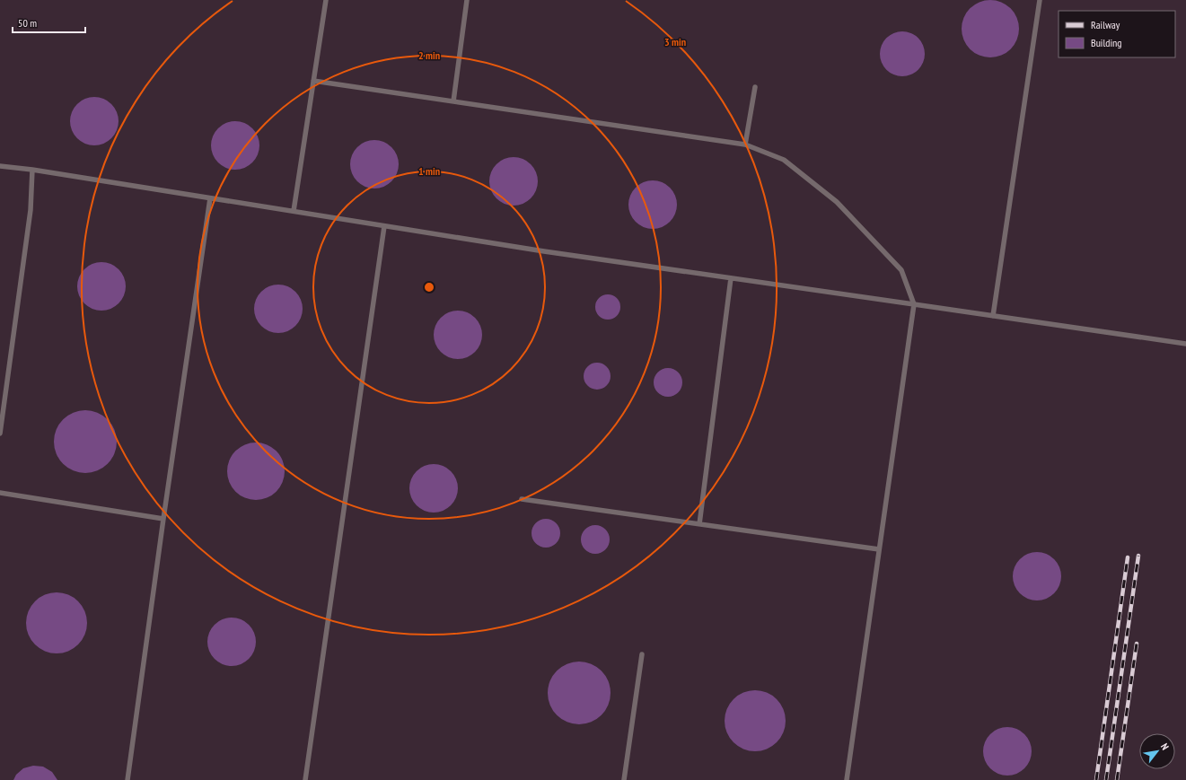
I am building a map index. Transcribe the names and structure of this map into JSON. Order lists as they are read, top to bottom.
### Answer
{
  "legend": ["Railway", "Building"],
  "scale_bar": "50 m",
  "north": "top right",
  "rings": ["3 min", "2 min", "1 min"]
}
